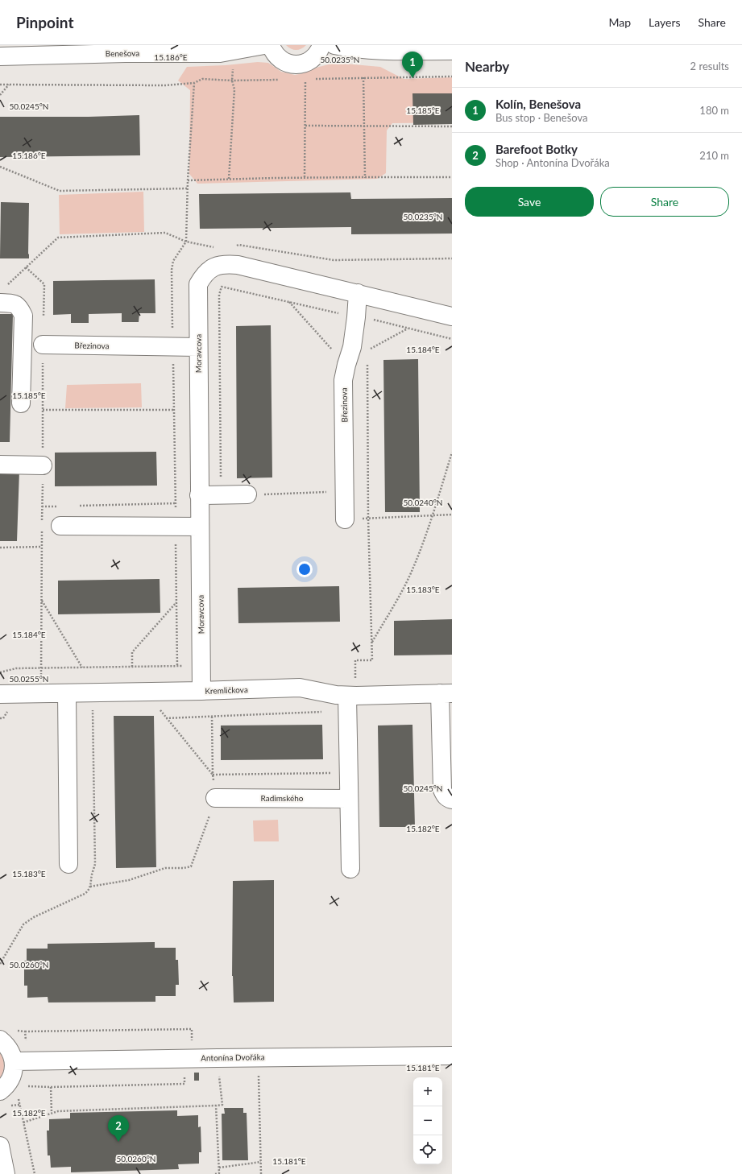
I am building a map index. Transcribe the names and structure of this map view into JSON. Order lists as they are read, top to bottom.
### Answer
{
  "streets": {
    "street": [
      "Benešova",
      "Březinova",
      "Moravcova",
      "Kremličkova",
      "Radimského",
      "Antonína Dvořáka"
    ]
  },
  "crossings": [
    ["Březinova", "Moravcova"],
    ["Moravcova", "Kremličkova"]
  ],
  "page": {
    "header": "Pinpoint",
    "nav": ["Map", "Layers", "Share"],
    "heading": ["Nearby", "2 results"],
    "pins": ["1", "2"],
    "list": [
      {
        "mark": "1",
        "name": "Kolín, Benešova",
        "note": "Bus stop · Benešova",
        "value": "180 m"
      },
      {
        "mark": "2",
        "name": "Barefoot Botky",
        "note": "Shop · Antonína Dvořáka",
        "value": "210 m"
      }
    ],
    "buttons": ["Save", "Share"],
    "map_buttons": ["+", "−"]
  },
  "coordinates": [
    "15.186°E",
    "50.0235°N",
    "50.0245°N",
    "15.185°E",
    "15.184°E",
    "50.0240°N",
    "15.183°E",
    "50.0255°N",
    "15.182°E",
    "50.0260°N",
    "15.181°E"
  ]
}
